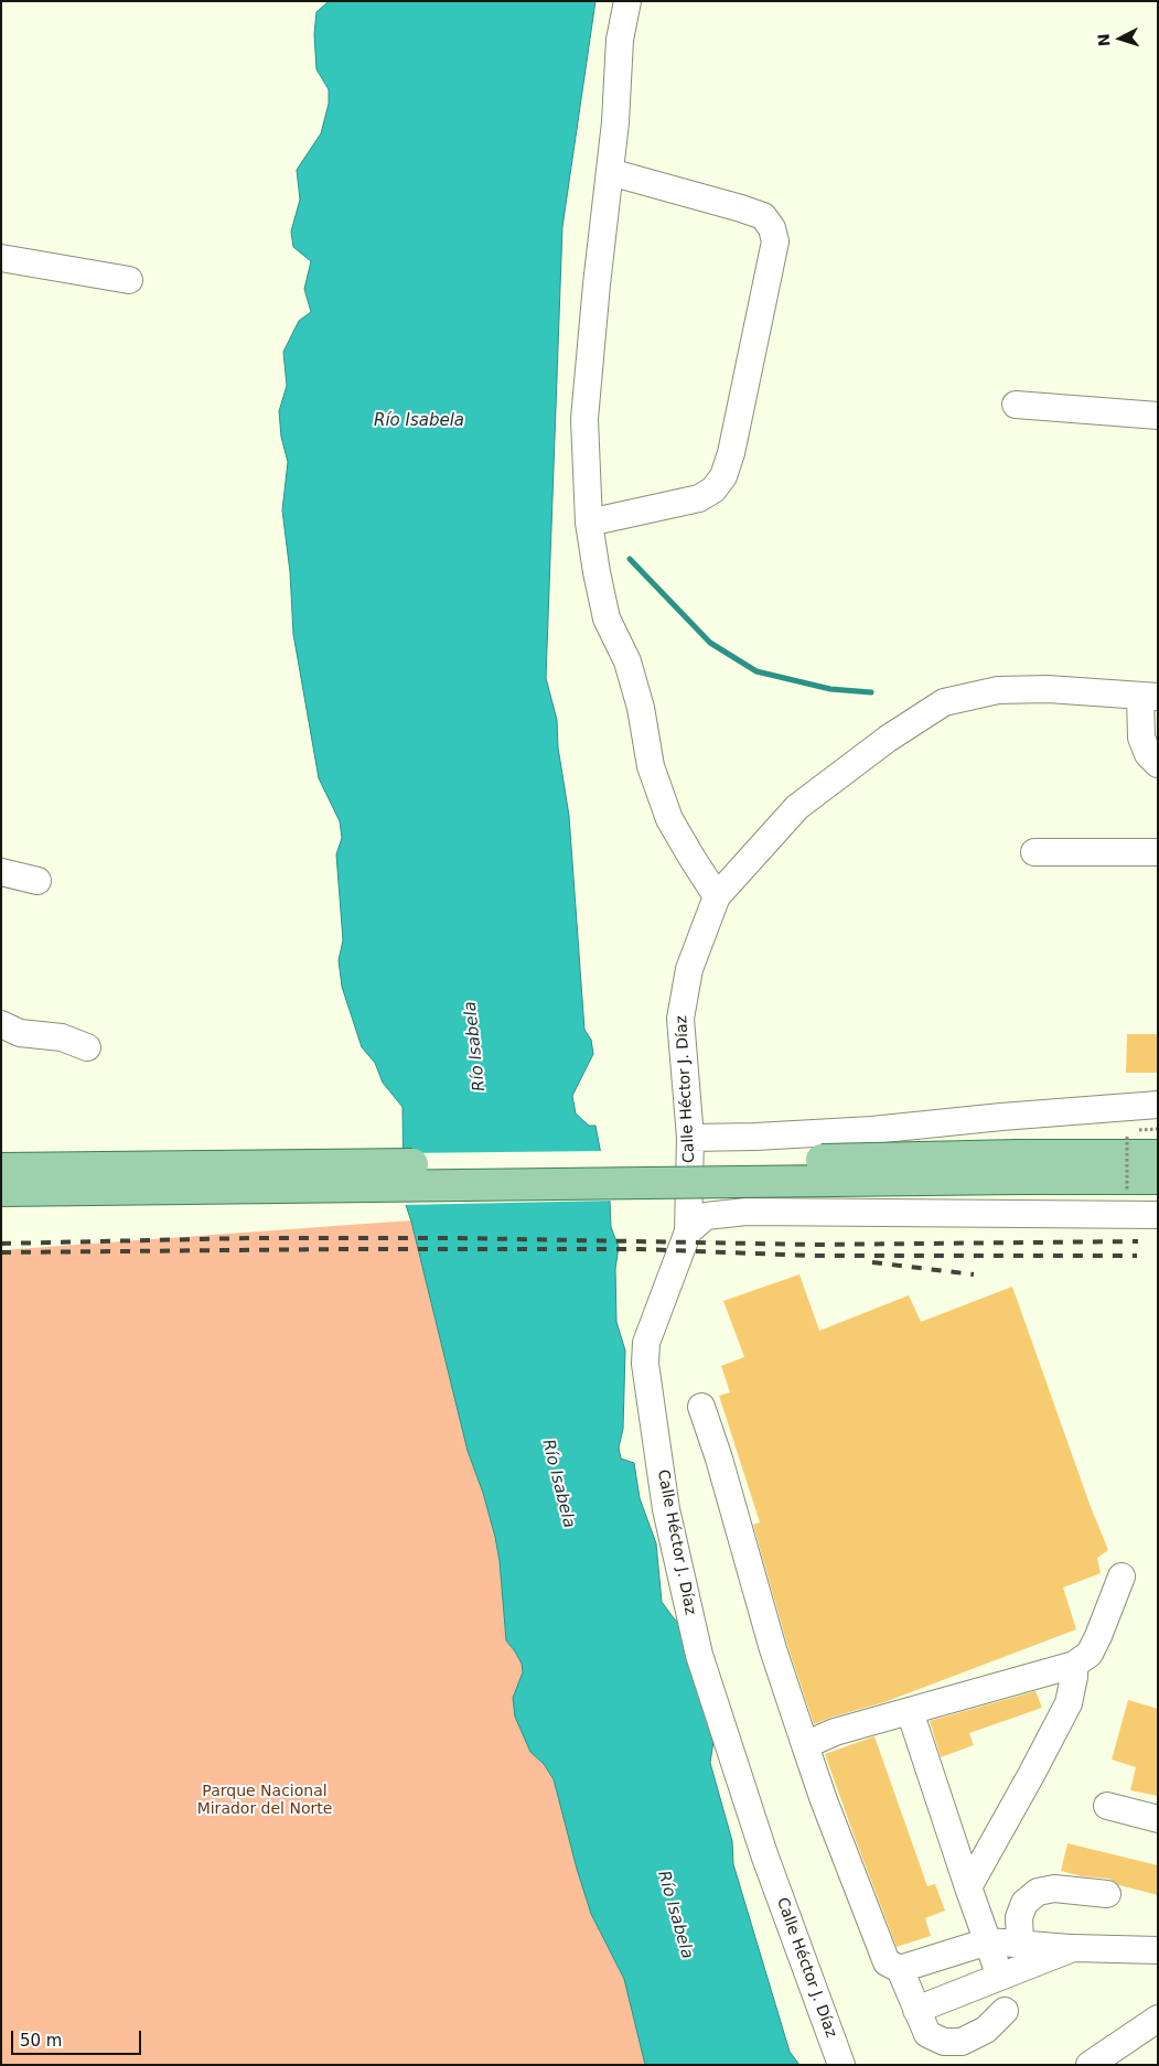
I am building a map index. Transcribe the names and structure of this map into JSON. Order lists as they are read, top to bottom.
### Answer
{
  "streets": {
    "street": ["Calle Héctor J. Díaz"]
  },
  "water": ["Río Isabela"],
  "parks": ["Parque Nacional Mirador del Norte"],
  "scale_bar": "50 m",
  "north": "left"
}
